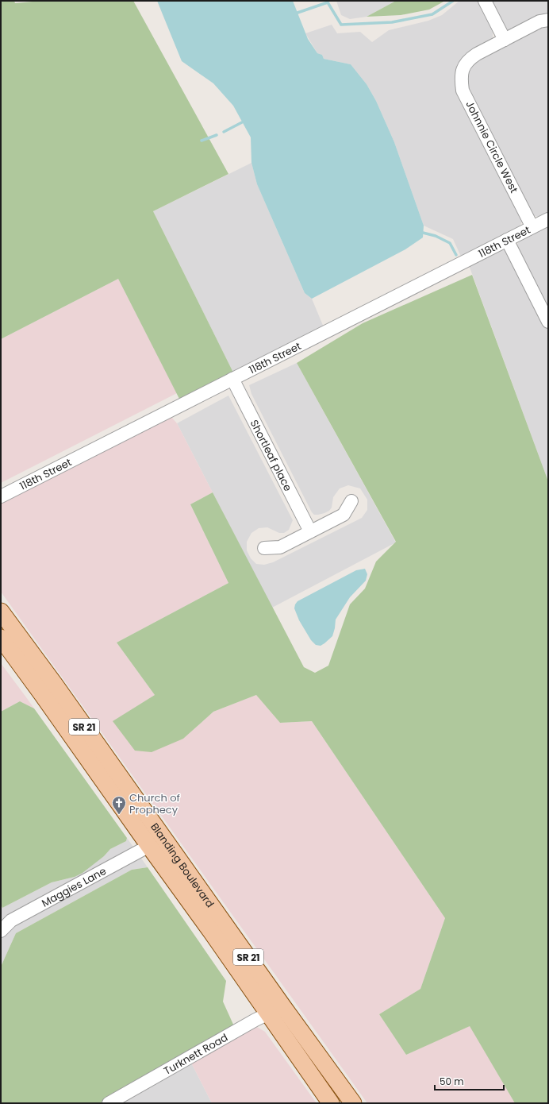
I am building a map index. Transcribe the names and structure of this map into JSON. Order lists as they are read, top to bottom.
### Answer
{
  "streets": {
    "main road": ["SR 21", "Blanding Boulevard"],
    "street": [
      "Johnnie Circle West",
      "118th Street",
      "Shortleaf place",
      "Maggies Lane",
      "Turknett Road"
    ]
  },
  "crossings": [
    ["Johnnie Circle West", "118th Street"],
    ["118th Street", "Shortleaf place"],
    ["Blanding Boulevard", "Maggies Lane"],
    ["Blanding Boulevard", "Turknett Road"]
  ],
  "places": {
    "church": ["Church of Prophecy"]
  },
  "scale_bar": "50 m"
}
